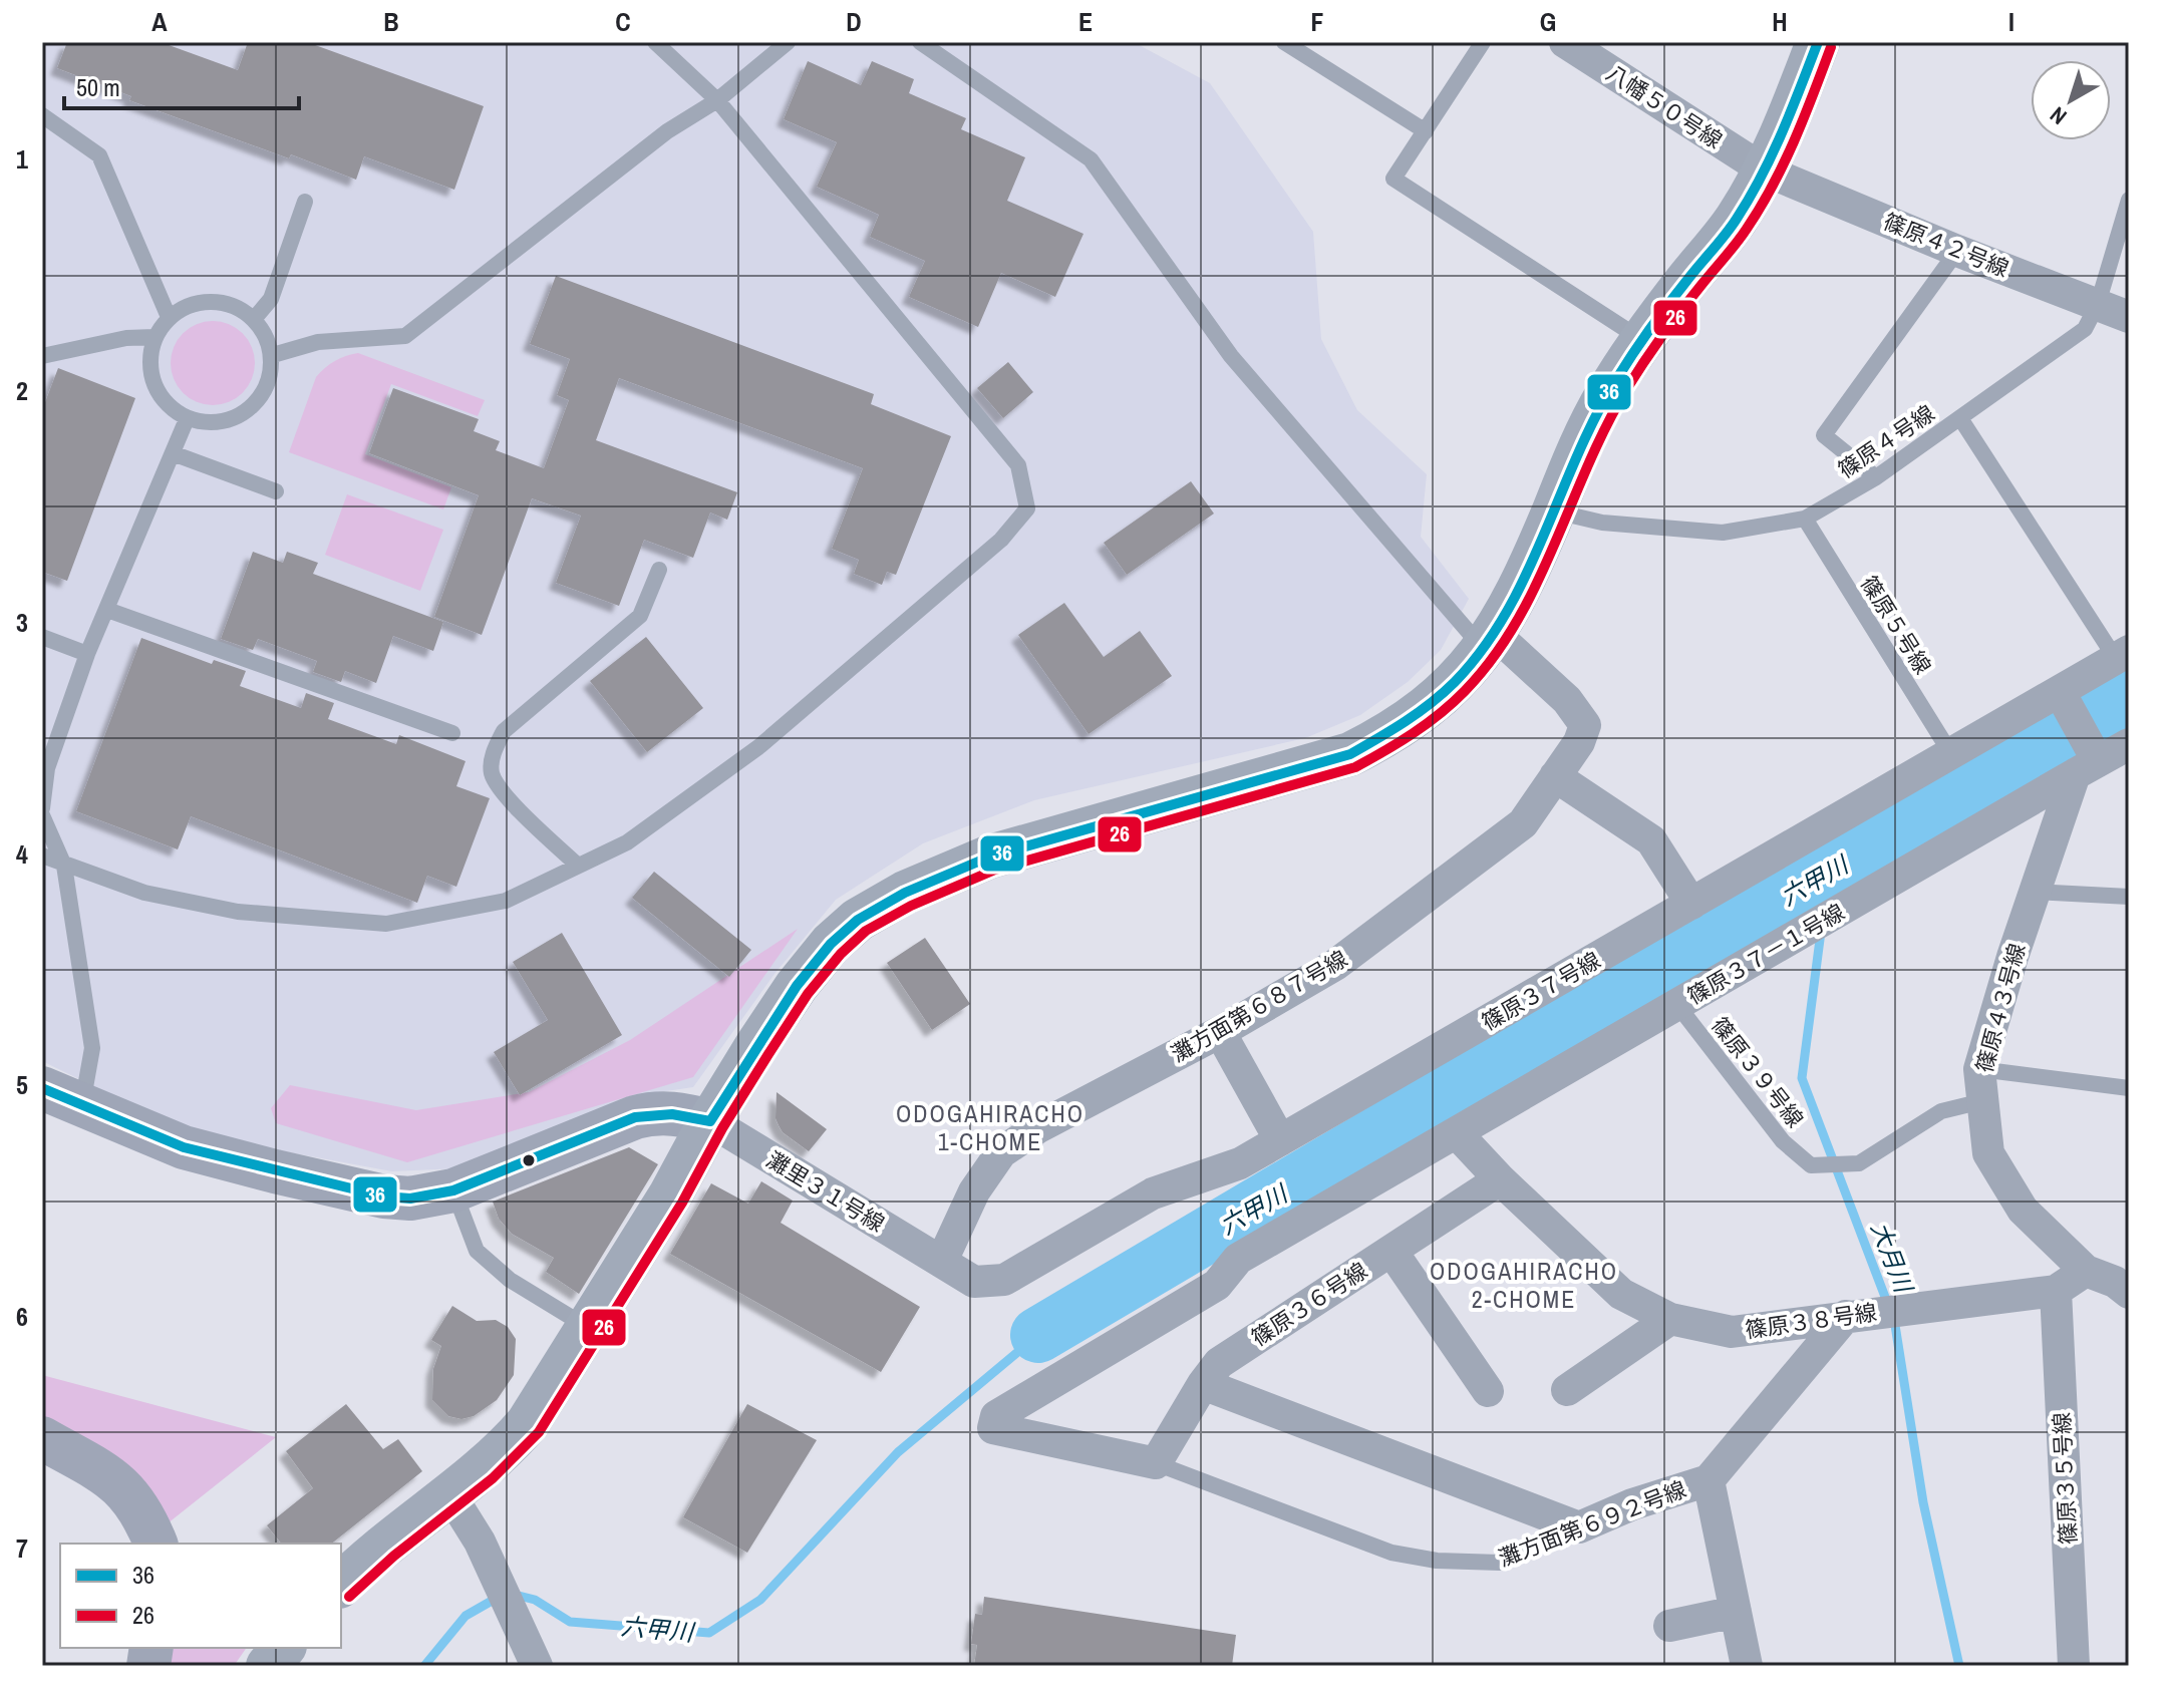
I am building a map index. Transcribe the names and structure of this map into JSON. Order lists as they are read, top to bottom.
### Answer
{
  "streets": {
    "street": [
      "八幡５０号線",
      "篠原４２号線",
      "篠原３７－１号線",
      "篠原３７号線",
      "灘方面第６８７号線",
      "篠原４３号線",
      "灘里３１号線",
      "篠原３６号線",
      "篠原３８号線",
      "篠原３５号線",
      "灘方面第６９２号線"
    ],
    "lane": ["篠原４号線", "篠原５号線", "篠原３９号線"]
  },
  "crossings": [
    ["八幡５０号線", "篠原４２号線"],
    ["篠原４２号線", "篠原４号線"],
    ["篠原４号線", "篠原５号線"],
    ["篠原５号線", "篠原３７号線"],
    ["篠原３７－１号線", "篠原４３号線"],
    ["篠原３７－１号線", "篠原３９号線"],
    ["篠原３７－１号線", "篠原３８号線"],
    ["篠原３７－１号線", "灘方面第６９２号線"],
    ["篠原３７号線", "灘方面第６８７号線"],
    ["篠原３７号線", "灘里３１号線"],
    ["灘方面第６８７号線", "灘里３１号線"],
    ["篠原４３号線", "篠原３９号線"],
    ["篠原４３号線", "篠原３８号線"],
    ["篠原３６号線", "篠原３８号線"],
    ["篠原３６号線", "灘方面第６９２号線"],
    ["篠原３８号線", "篠原３５号線"],
    ["篠原３８号線", "灘方面第６９２号線"]
  ],
  "districts": ["ODOGAHIRACHO 1-CHOME", "ODOGAHIRACHO 2-CHOME"],
  "water": ["六甲川", "大月川"],
  "lines": ["transit line 36", "transit line 26"],
  "legend": ["36", "26"],
  "scale_bar": "50 m",
  "north": "bottom left",
  "grid": {
    "columns": [
      "A",
      "B",
      "C",
      "D",
      "E",
      "F",
      "G",
      "H",
      "I"
    ],
    "rows": [
      "1",
      "2",
      "3",
      "4",
      "5",
      "6",
      "7"
    ]
  }
}
